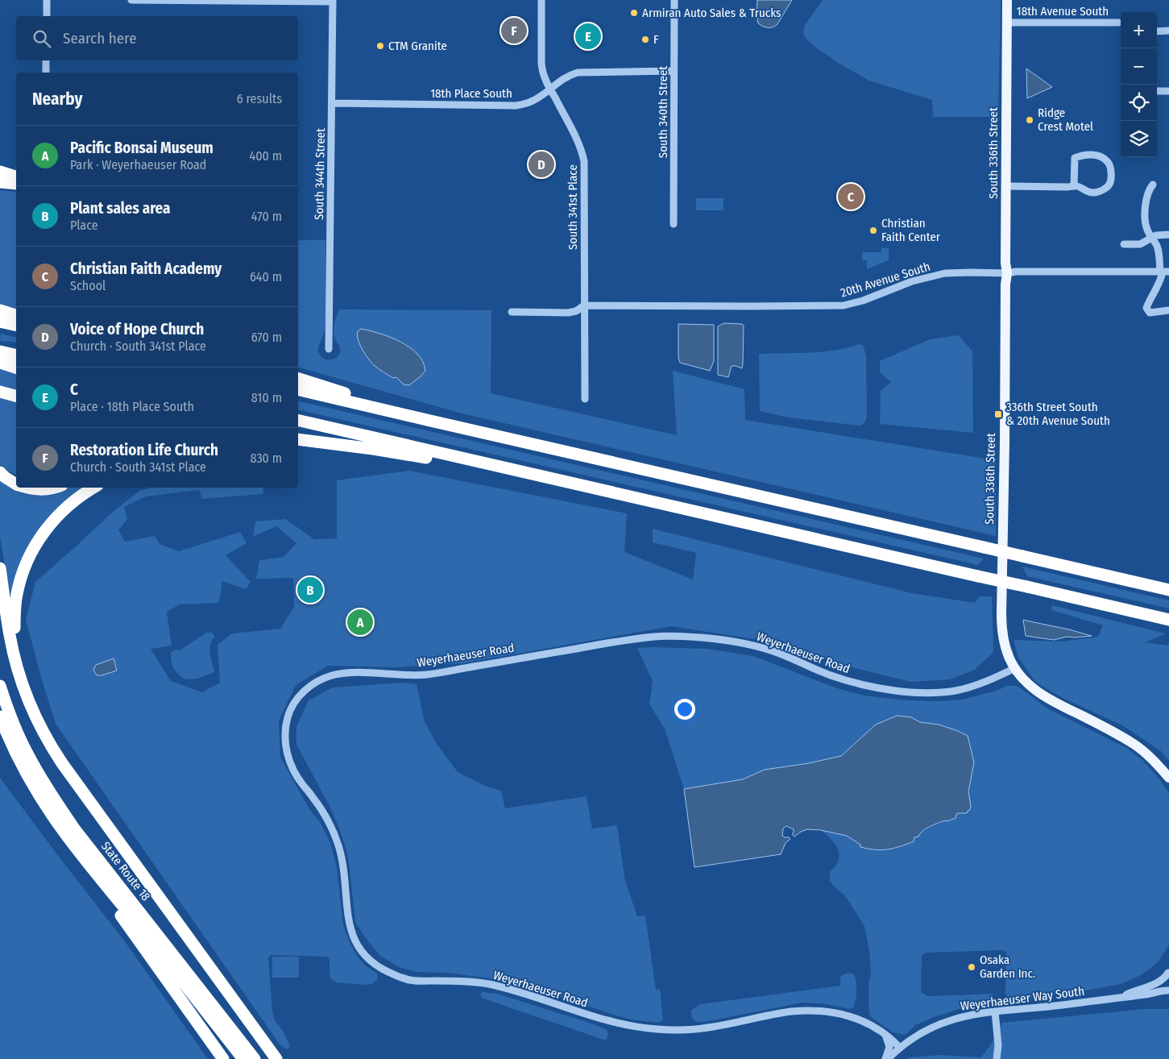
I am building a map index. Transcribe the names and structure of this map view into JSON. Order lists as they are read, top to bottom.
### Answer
{
  "streets": {
    "highway": ["State Route 18"],
    "main road": ["South 336th Street"],
    "street": [
      "18th Avenue South",
      "18th Place South",
      "South 340th Street",
      "South 344th Street",
      "South 341st Place",
      "20th Avenue South",
      "Weyerhaeuser Road",
      "Weyerhaeuser Way South"
    ]
  },
  "crossings": [
    ["18th Avenue South", "South 336th Street"],
    ["18th Place South", "South 340th Street"],
    ["18th Place South", "South 344th Street"],
    ["18th Place South", "South 341st Place"],
    ["South 336th Street", "20th Avenue South"],
    ["South 336th Street", "Weyerhaeuser Road"],
    ["South 341st Place", "20th Avenue South"],
    ["Weyerhaeuser Road", "Weyerhaeuser Way South"]
  ],
  "places": {
    "other": [
      "Armiran Auto Sales & Trucks",
      "F",
      "CTM Granite",
      "Ridge Crest Motel",
      "Christian Faith Center",
      "Osaka Garden Inc."
    ],
    "transit": ["336th Street South & 20th Avenue South"]
  },
  "page": {
    "map_buttons": ["+", "−"],
    "pins": [
      "F",
      "E",
      "D",
      "C",
      "B",
      "A"
    ],
    "search": "Search here",
    "heading": ["Nearby", "6 results"],
    "list": [
      {
        "mark": "A",
        "name": "Pacific Bonsai Museum",
        "note": "Park · Weyerhaeuser Road",
        "value": "400 m"
      },
      {
        "mark": "B",
        "name": "Plant sales area",
        "note": "Place",
        "value": "470 m"
      },
      {
        "mark": "C",
        "name": "Christian Faith Academy",
        "note": "School",
        "value": "640 m"
      },
      {
        "mark": "D",
        "name": "Voice of Hope Church",
        "note": "Church · South 341st Place",
        "value": "670 m"
      },
      {
        "mark": "E",
        "name": "C",
        "note": "Place · 18th Place South",
        "value": "810 m"
      },
      {
        "mark": "F",
        "name": "Restoration Life Church",
        "note": "Church · South 341st Place",
        "value": "830 m"
      }
    ]
  }
}
